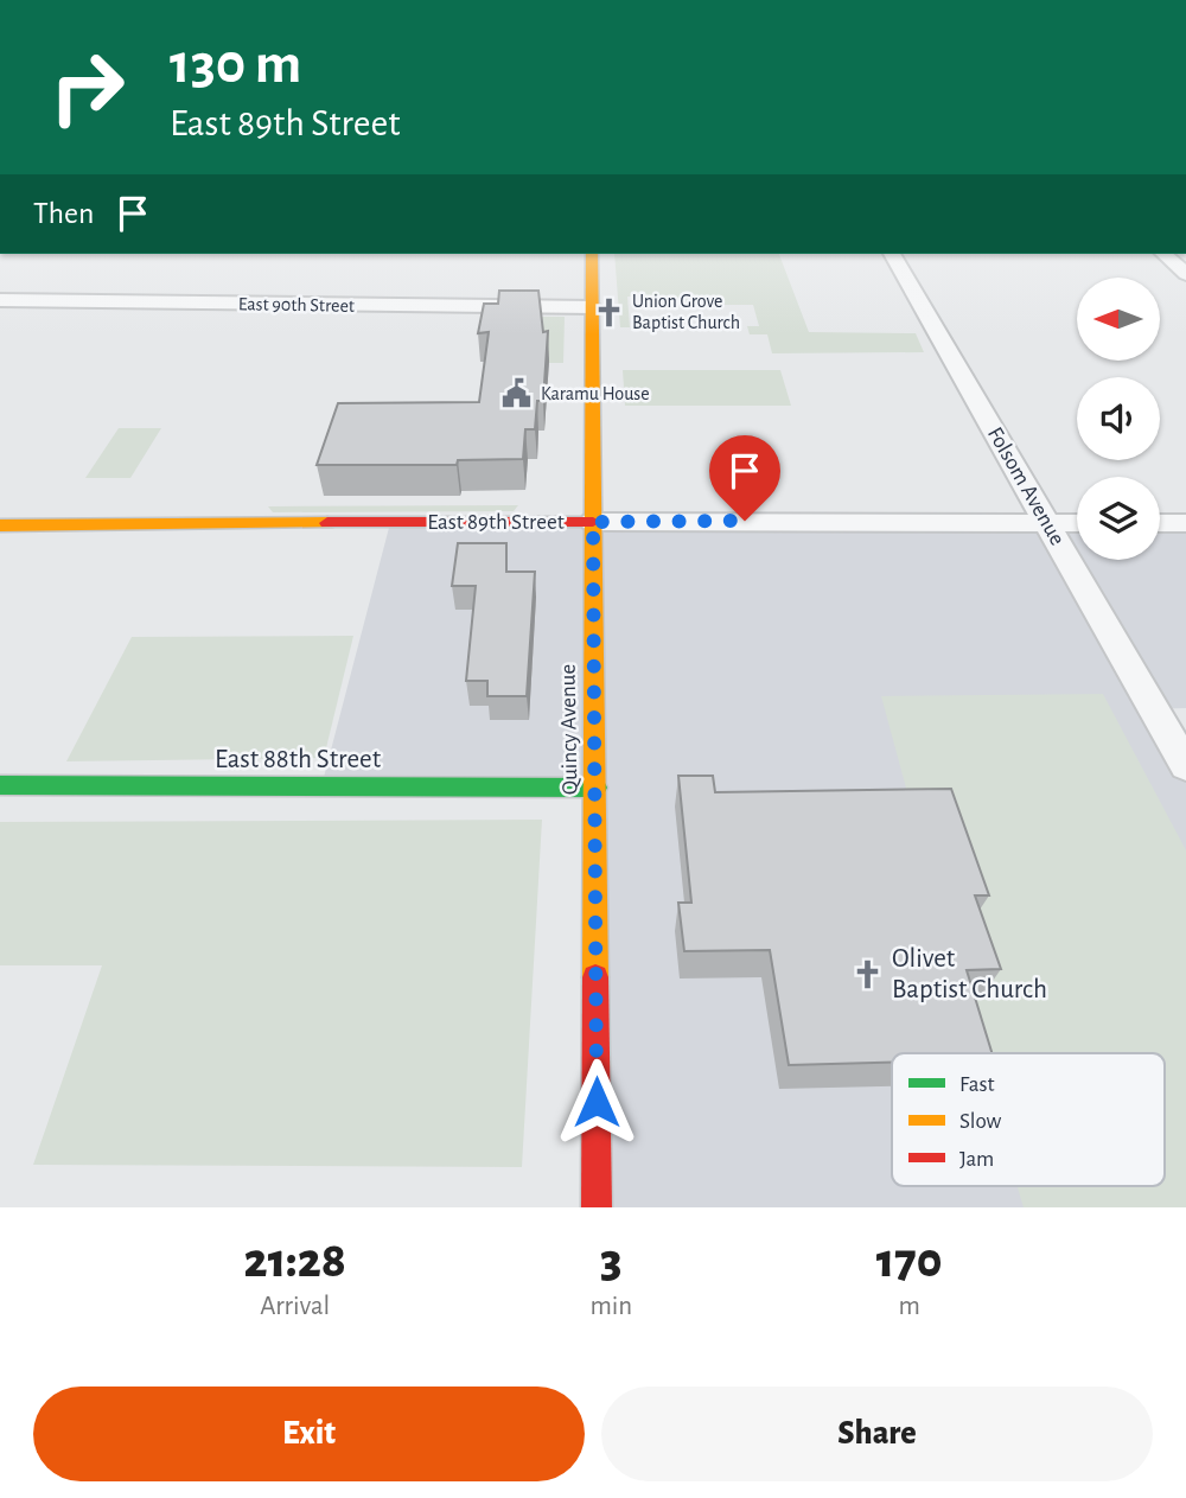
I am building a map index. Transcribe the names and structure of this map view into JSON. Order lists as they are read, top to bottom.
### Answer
{
  "streets": {
    "street": [
      "East 90th Street",
      "Folsom Avenue",
      "East 89th Street",
      "Quincy Avenue",
      "East 88th Street"
    ]
  },
  "crossings": [
    ["East 90th Street", "Quincy Avenue"],
    ["Folsom Avenue", "East 89th Street"],
    ["East 89th Street", "Quincy Avenue"],
    ["Quincy Avenue", "East 88th Street"]
  ],
  "places": {
    "church": ["Union Grove Baptist Church", "Olivet Baptist Church"],
    "public building": ["Karamu House"]
  },
  "legend": ["Fast", "Slow", "Jam"],
  "north": "left",
  "page": {
    "turn": ["130 m", "East 89th Street"],
    "then": "Then",
    "eta": [
      "21:28",
      "Arrival",
      "3",
      "min",
      "170",
      "m"
    ],
    "buttons": ["Exit", "Share"]
  }
}
